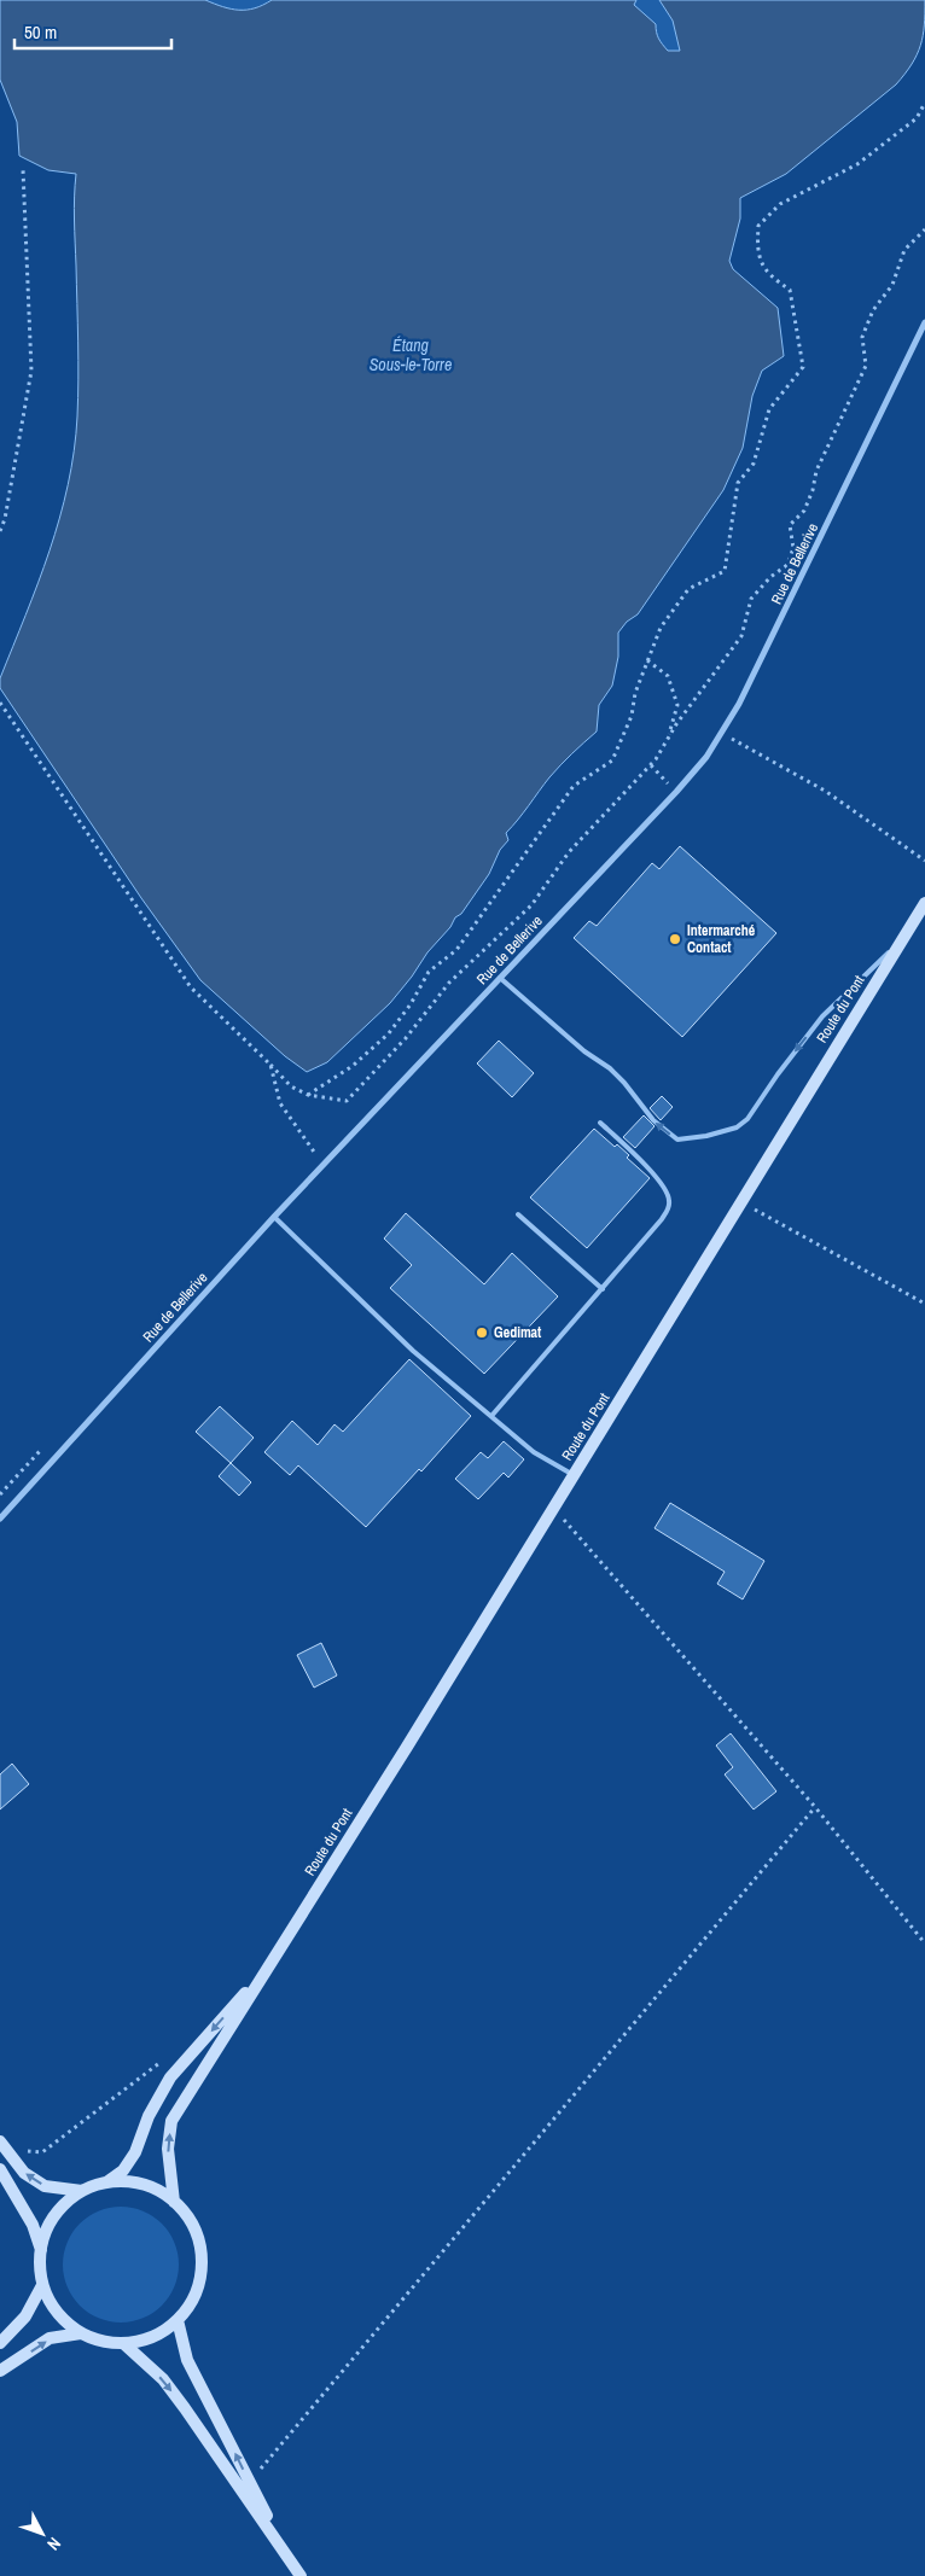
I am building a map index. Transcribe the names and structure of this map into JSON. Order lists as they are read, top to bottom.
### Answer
{
  "streets": {
    "main road": ["Route du Pont"],
    "street": ["Rue de Bellerive"]
  },
  "water": ["Étang Sous-le-Torre"],
  "places": ["Intermarché Contact", "Gedimat"],
  "scale_bar": "50 m",
  "north": "bottom right"
}
